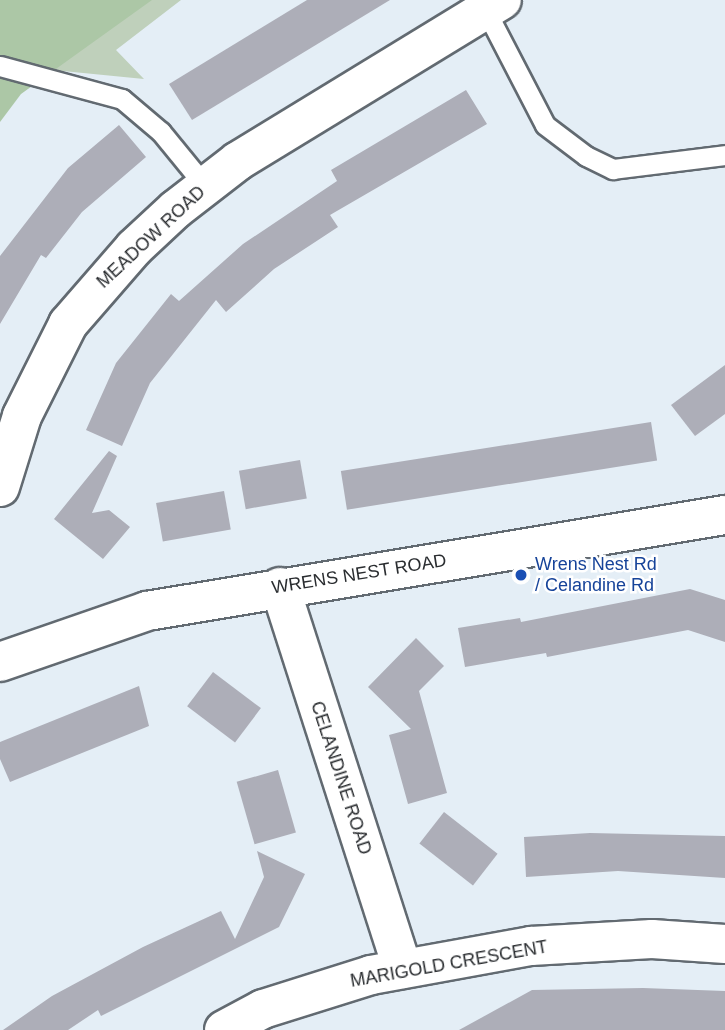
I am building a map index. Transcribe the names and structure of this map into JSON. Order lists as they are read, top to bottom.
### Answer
{
  "streets": {
    "street": [
      "MEADOW ROAD",
      "WRENS NEST ROAD",
      "CELANDINE ROAD",
      "MARIGOLD CRESCENT"
    ]
  },
  "crossings": [
    ["WRENS NEST ROAD", "CELANDINE ROAD"],
    ["CELANDINE ROAD", "MARIGOLD CRESCENT"]
  ],
  "places": ["Wrens Nest Rd / Celandine Rd"]
}
